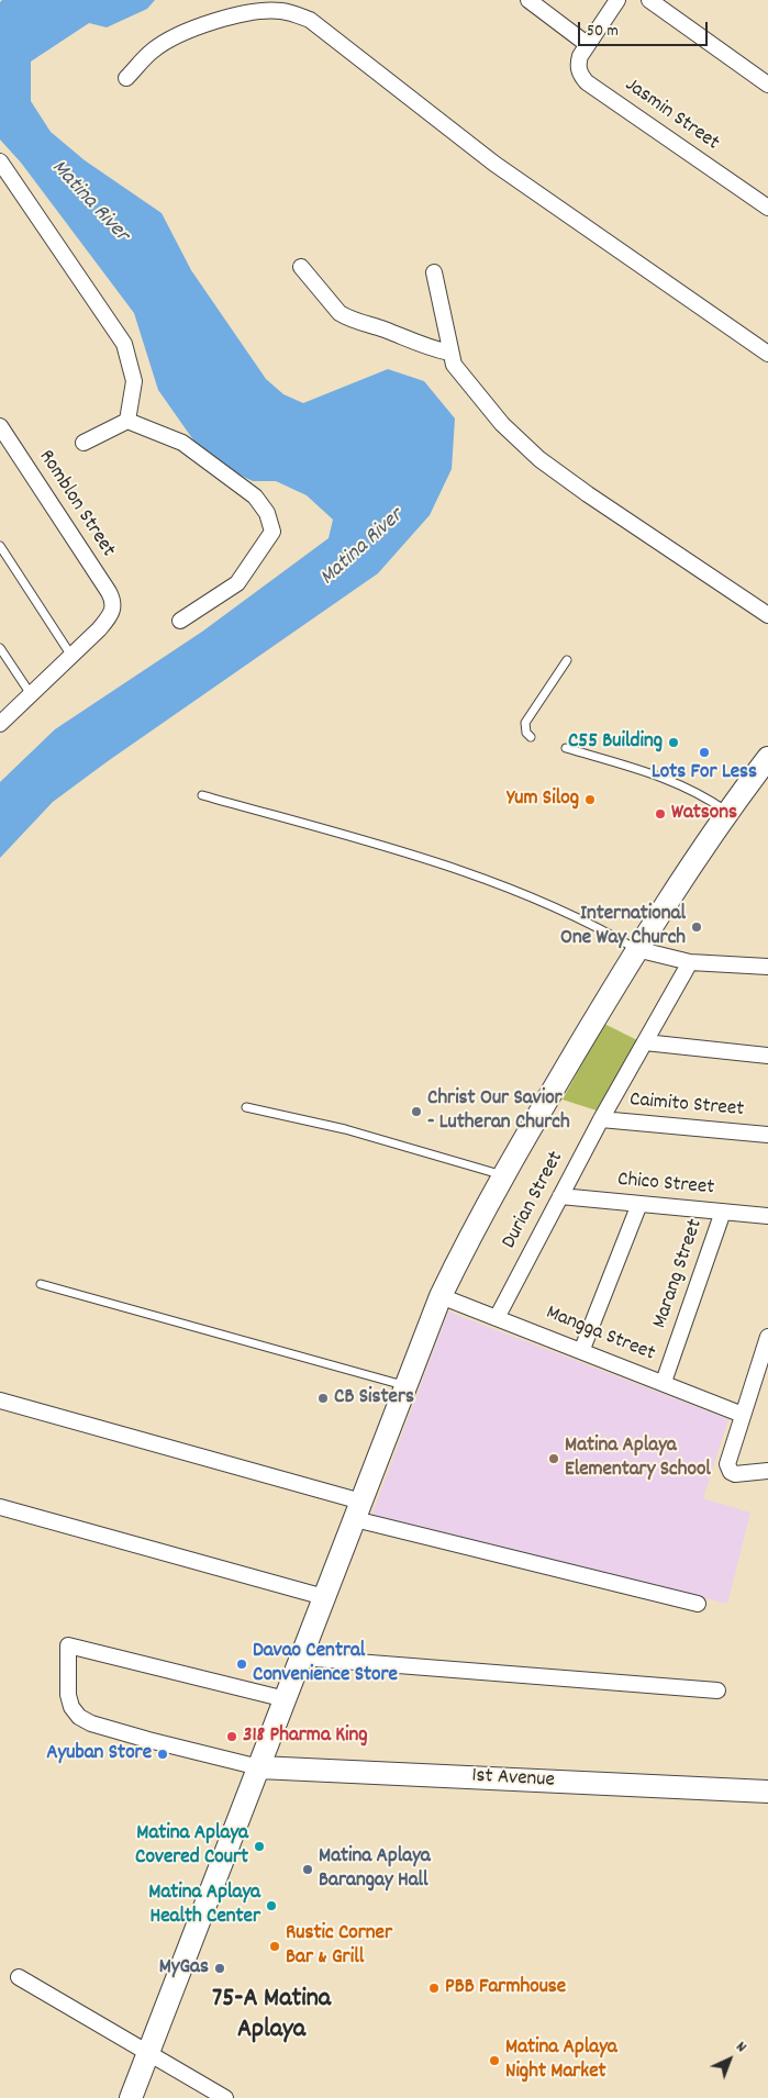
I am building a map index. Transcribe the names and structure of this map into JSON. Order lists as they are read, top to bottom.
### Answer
{
  "streets": {
    "main road": ["1st Avenue"],
    "street": [
      "Jasmin Street",
      "Romblon Street",
      "Caimito Street",
      "Chico Street",
      "Durian Street",
      "Marang Street",
      "Mangga Street"
    ]
  },
  "crossings": [
    ["Caimito Street", "Durian Street"],
    ["Chico Street", "Durian Street"],
    ["Chico Street", "Marang Street"],
    ["Durian Street", "Mangga Street"],
    ["Marang Street", "Mangga Street"]
  ],
  "districts": ["75-A Matina Aplaya"],
  "water": ["Matina River"],
  "places": [
    "C55 Building",
    "Lots For Less",
    "Yum Silog",
    "Watsons",
    "International One Way Church",
    "Christ Our Savior - Lutheran Church",
    "CB Sisters",
    "Matina Aplaya Elementary School",
    "Davao Central Convenience Store",
    "318 Pharma King",
    "Ayuban Store",
    "Matina Aplaya Covered Court",
    "Matina Aplaya Barangay Hall",
    "Matina Aplaya Health Center",
    "Rustic Corner Bar & Grill",
    "MyGas",
    "PBB Farmhouse",
    "Matina Aplaya Night Market"
  ],
  "scale_bar": "50 m",
  "north": "top right"
}
